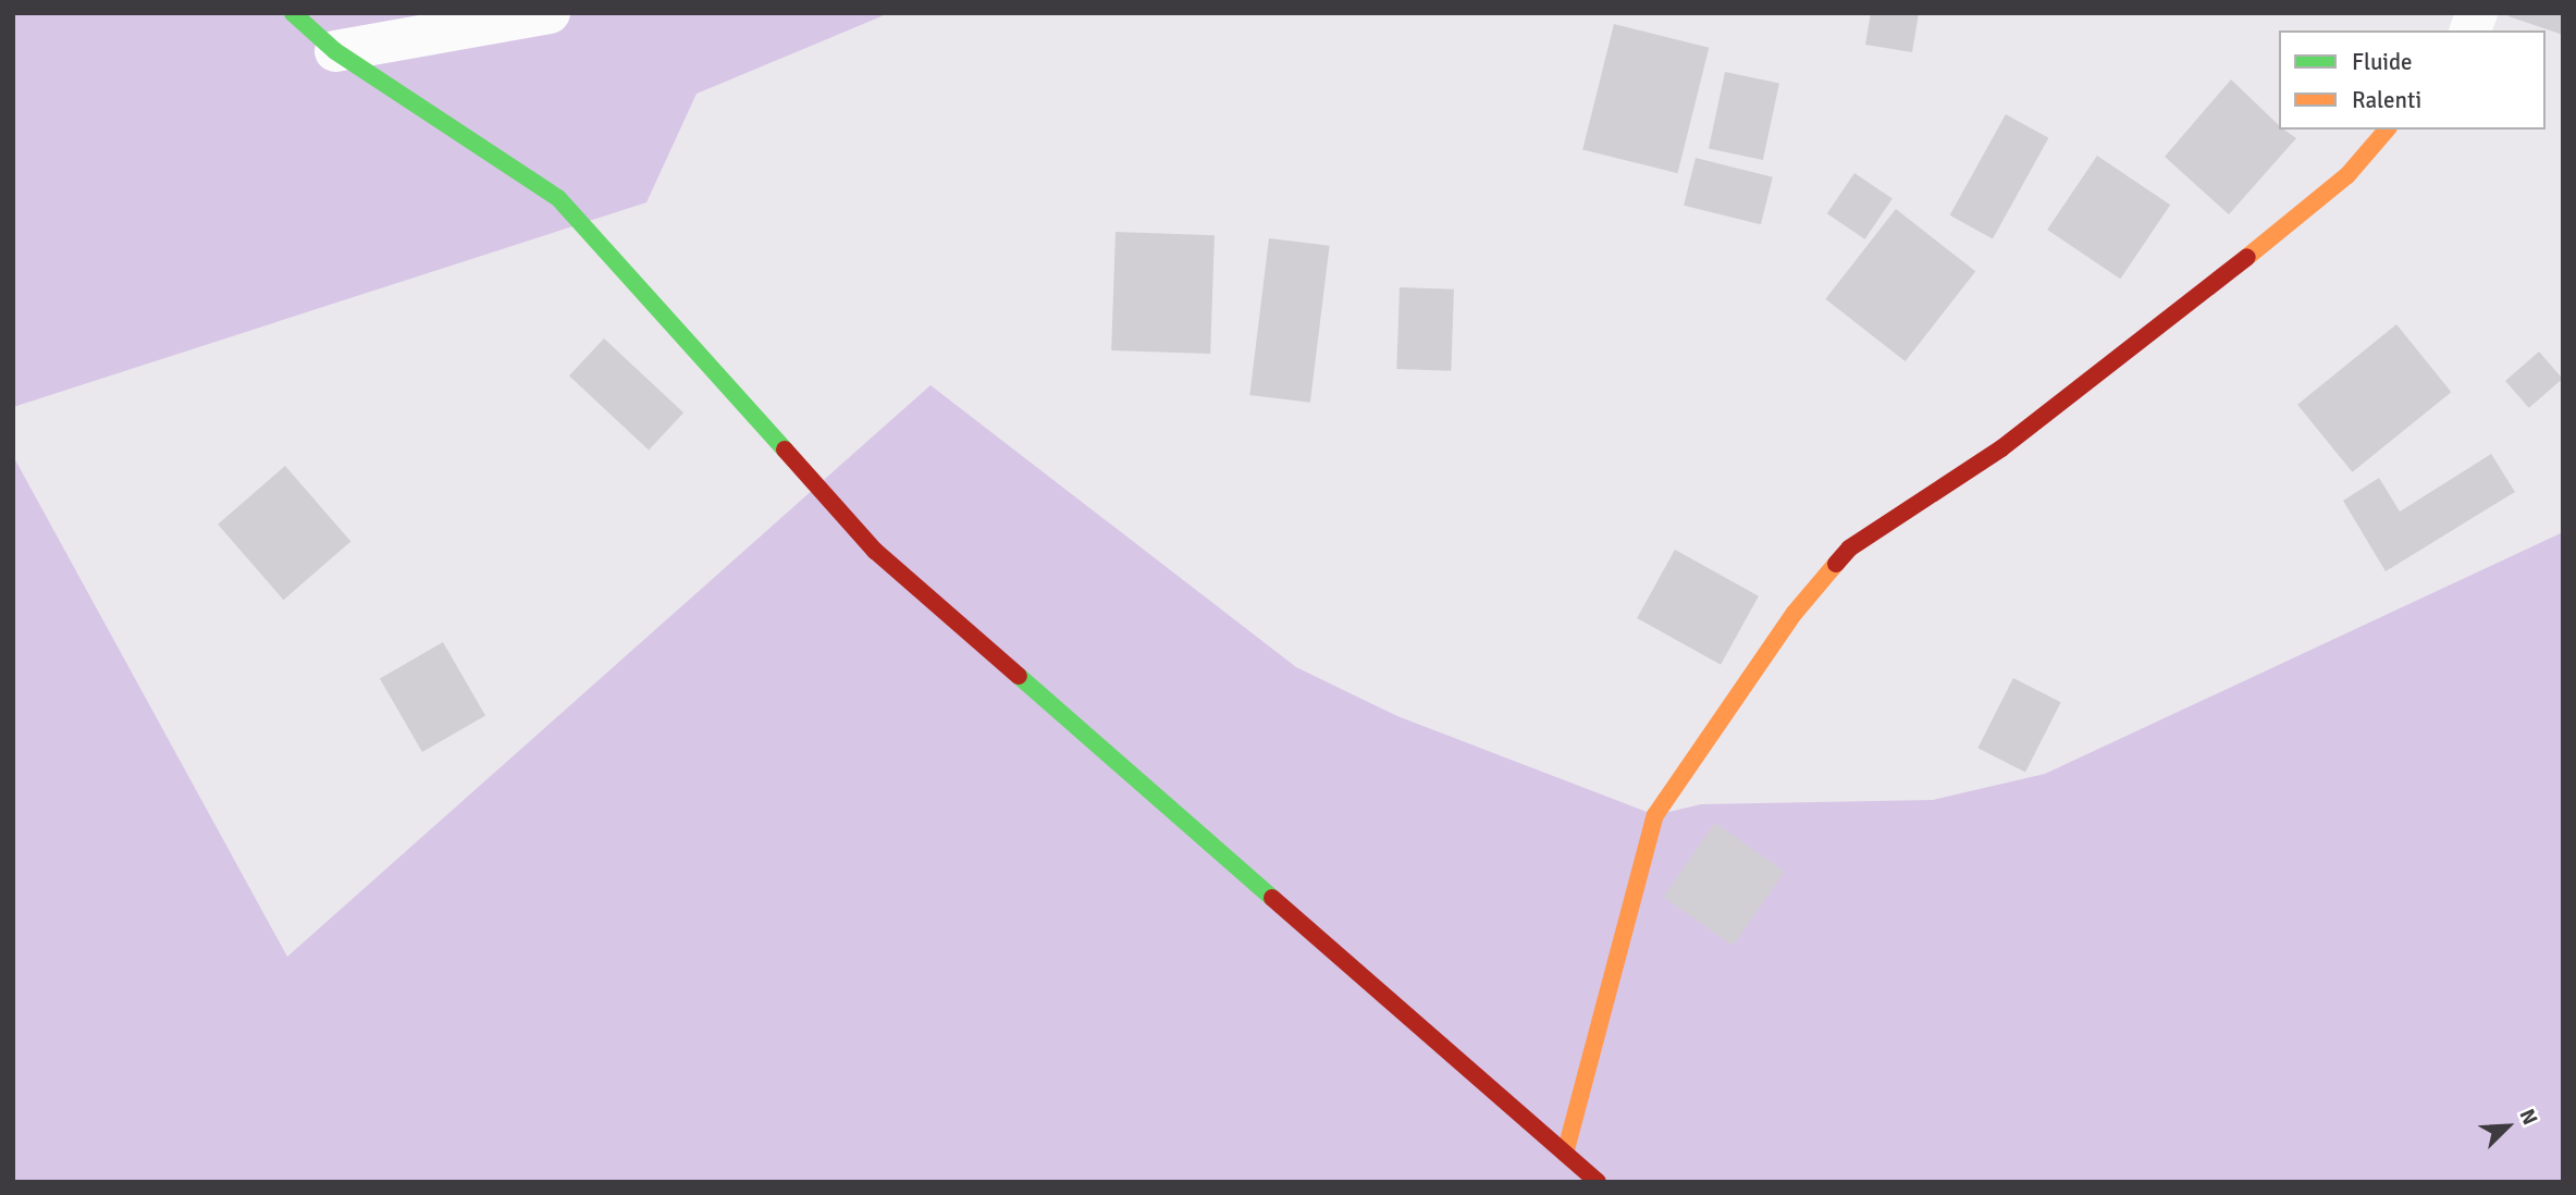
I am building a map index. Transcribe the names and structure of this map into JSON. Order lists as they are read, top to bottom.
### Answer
{
  "legend": ["Fluide", "Ralenti"],
  "north": "top right"
}
